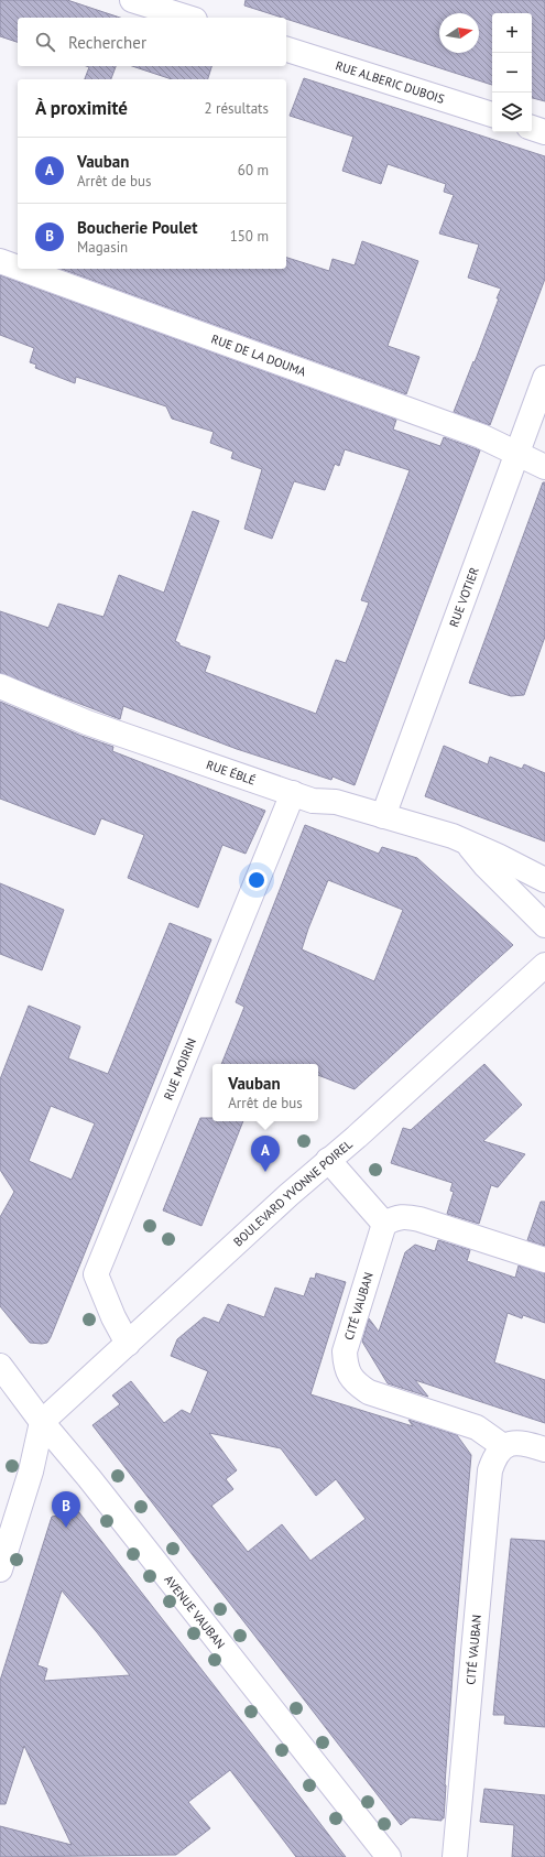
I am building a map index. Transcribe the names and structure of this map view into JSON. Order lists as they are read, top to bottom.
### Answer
{
  "streets": {
    "street": [
      "RUE ALBERIC DUBOIS",
      "RUE DE LA DOUMA",
      "RUE VOTIER",
      "RUE ÉBLÉ",
      "RUE MOIRIN",
      "BOULEVARD YVONNE POIREL",
      "CITÉ VAUBAN",
      "AVENUE VAUBAN"
    ]
  },
  "crossings": [
    ["RUE DE LA DOUMA", "RUE VOTIER"],
    ["RUE VOTIER", "RUE ÉBLÉ"],
    ["RUE ÉBLÉ", "RUE MOIRIN"],
    ["RUE MOIRIN", "BOULEVARD YVONNE POIREL"],
    ["BOULEVARD YVONNE POIREL", "AVENUE VAUBAN"]
  ],
  "north": "right",
  "page": {
    "map_buttons": ["+", "−"],
    "search": "Rechercher",
    "heading": ["À proximité", "2 résultats"],
    "list": [
      {
        "mark": "A",
        "name": "Vauban",
        "note": "Arrêt de bus",
        "value": "60 m"
      },
      {
        "mark": "B",
        "name": "Boucherie Poulet",
        "note": "Magasin",
        "value": "150 m"
      }
    ],
    "popup": ["Vauban", "Arrêt de bus"],
    "pins": ["A", "B"]
  }
}
